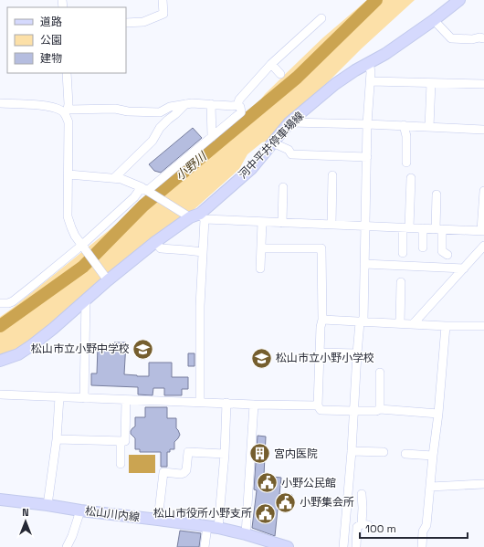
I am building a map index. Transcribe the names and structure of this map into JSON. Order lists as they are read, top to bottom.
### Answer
{
  "streets": {
    "main road": ["河中平井停車場線", "松山川内線"]
  },
  "water": ["小野川"],
  "places": {
    "school or university": ["松山市立小野中学校", "松山市立小野小学校"],
    "building": ["宮内医院"],
    "public building": ["小野公民館", "小野集会所", "松山市役所小野支所"]
  },
  "legend": ["道路", "公園", "建物"],
  "scale_bar": "100 m",
  "north": "top"
}
